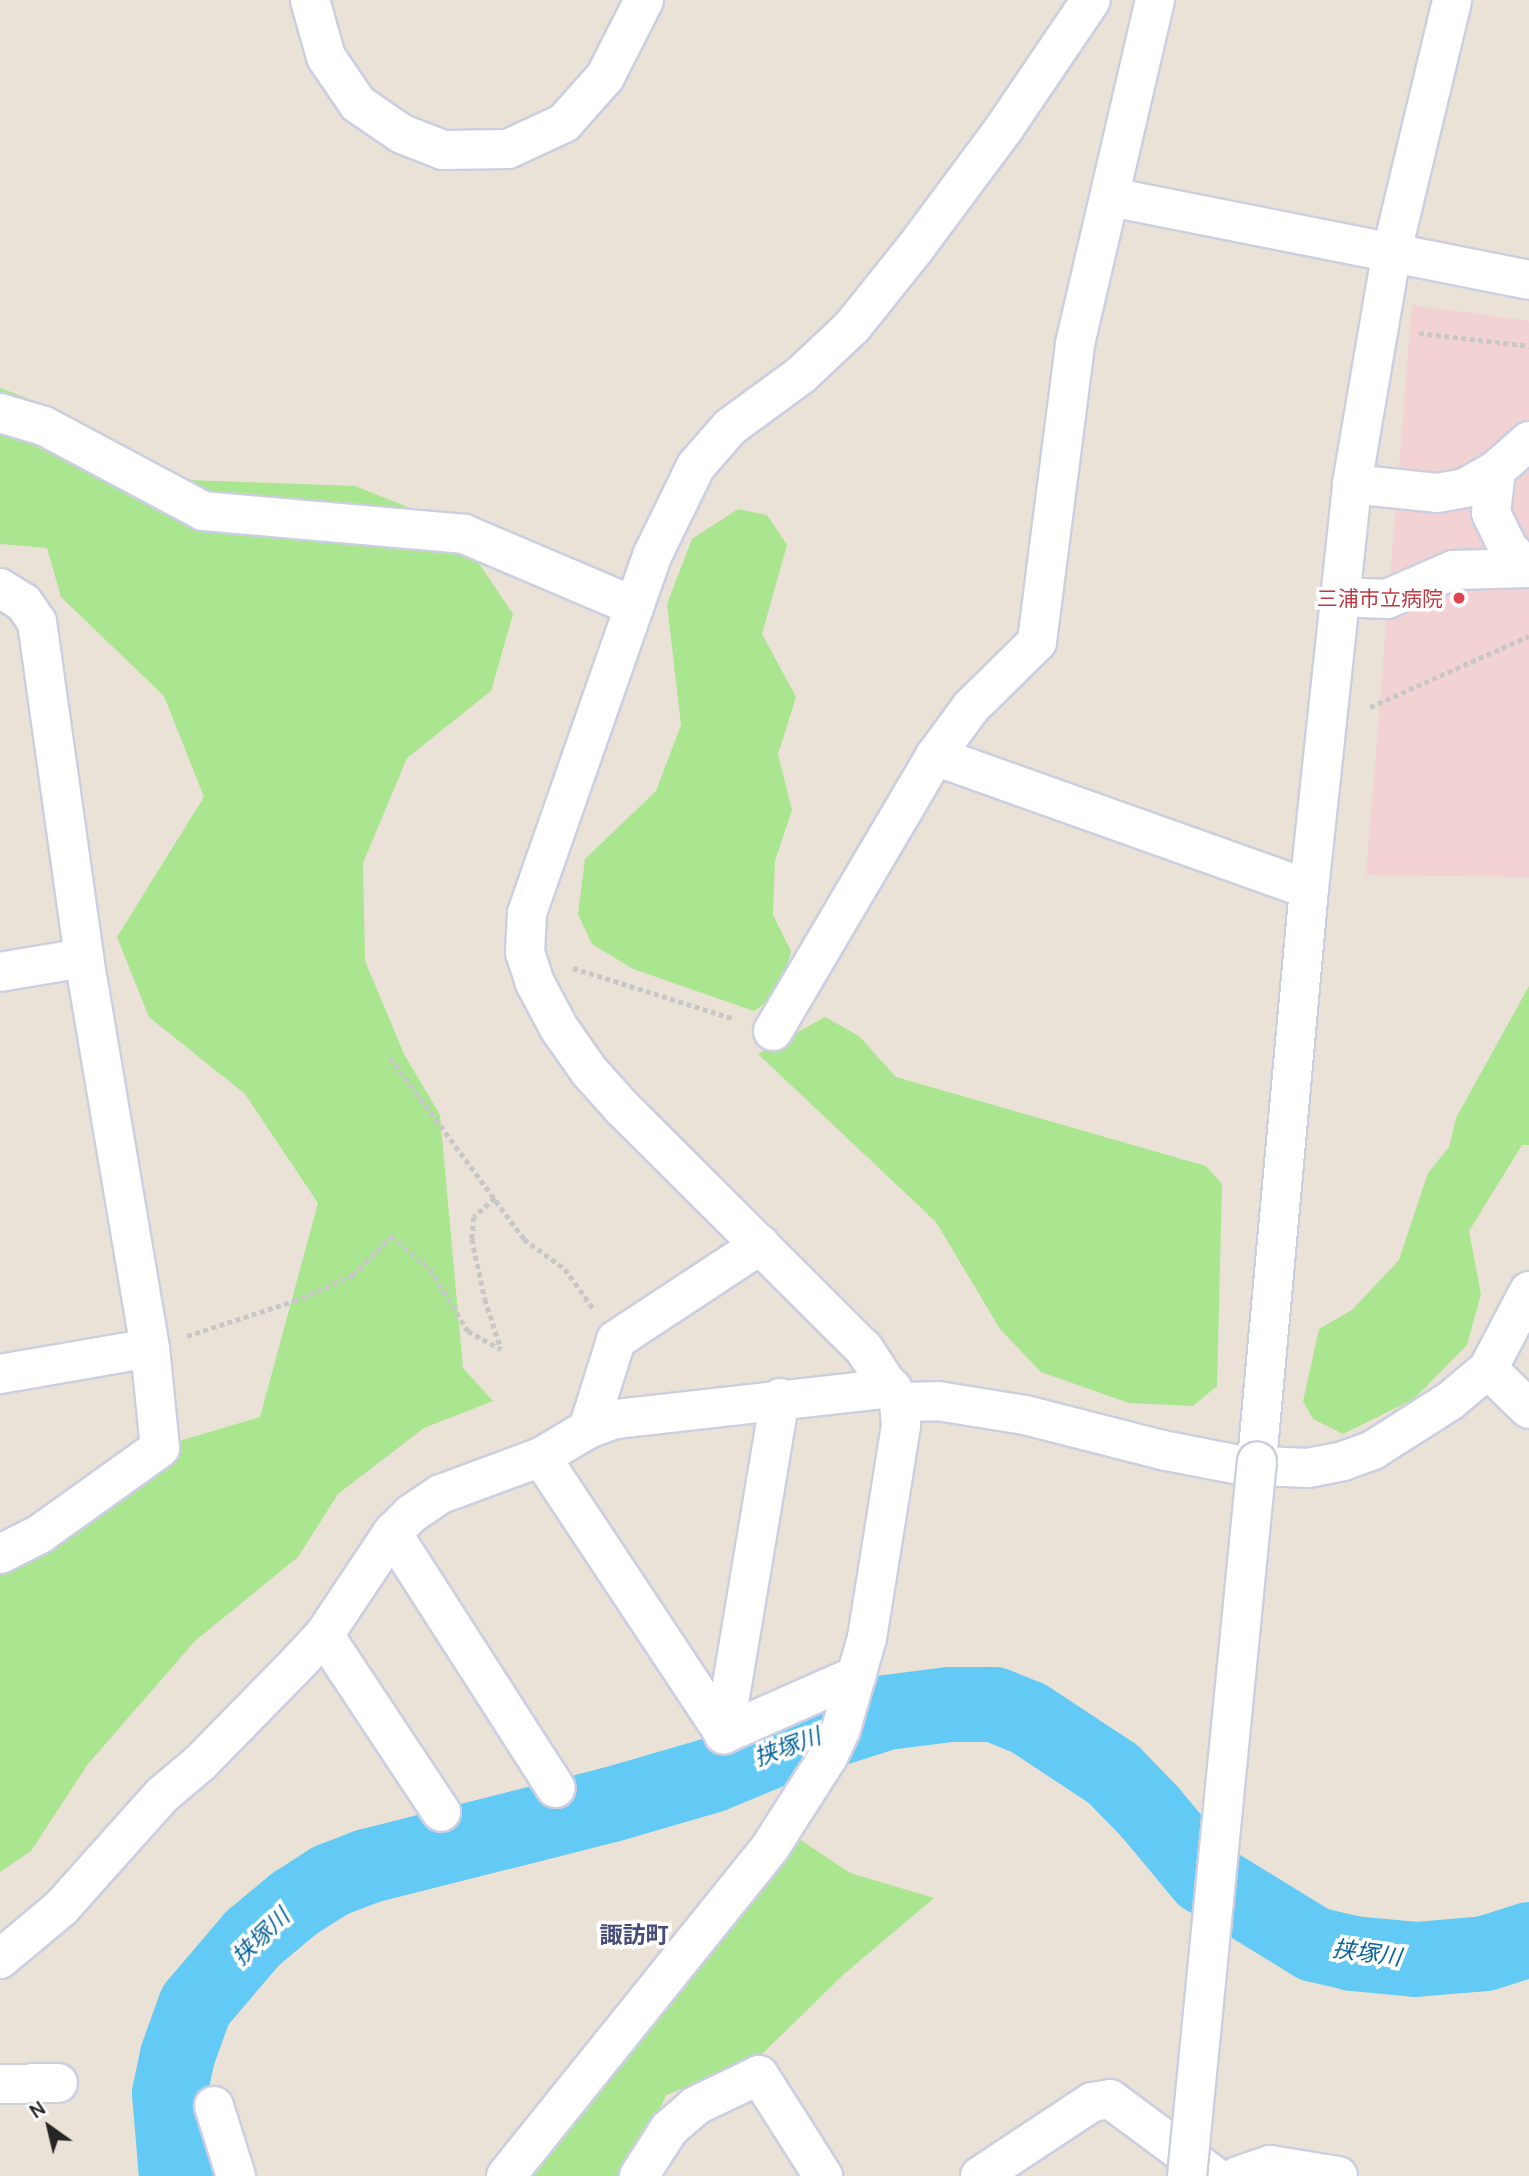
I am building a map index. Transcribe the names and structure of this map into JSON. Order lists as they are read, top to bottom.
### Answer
{
  "districts": ["諏訪町"],
  "water": ["挟塚川"],
  "places": ["三浦市立病院"],
  "north": "top left"
}
